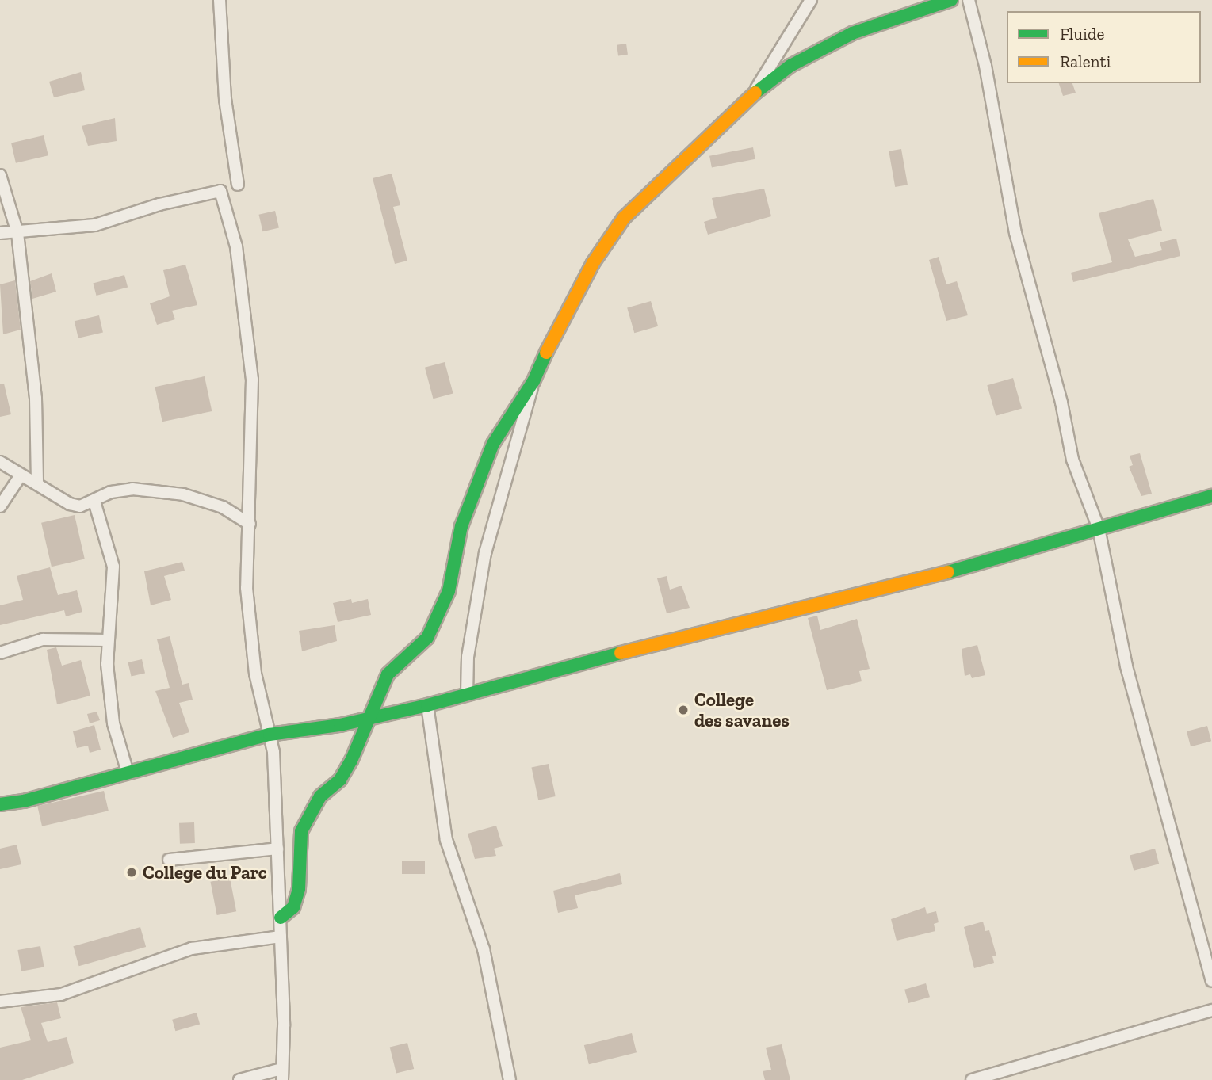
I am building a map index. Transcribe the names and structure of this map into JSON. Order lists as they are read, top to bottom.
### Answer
{
  "places": ["College des savanes", "College du Parc"],
  "legend": ["Fluide", "Ralenti"]
}
